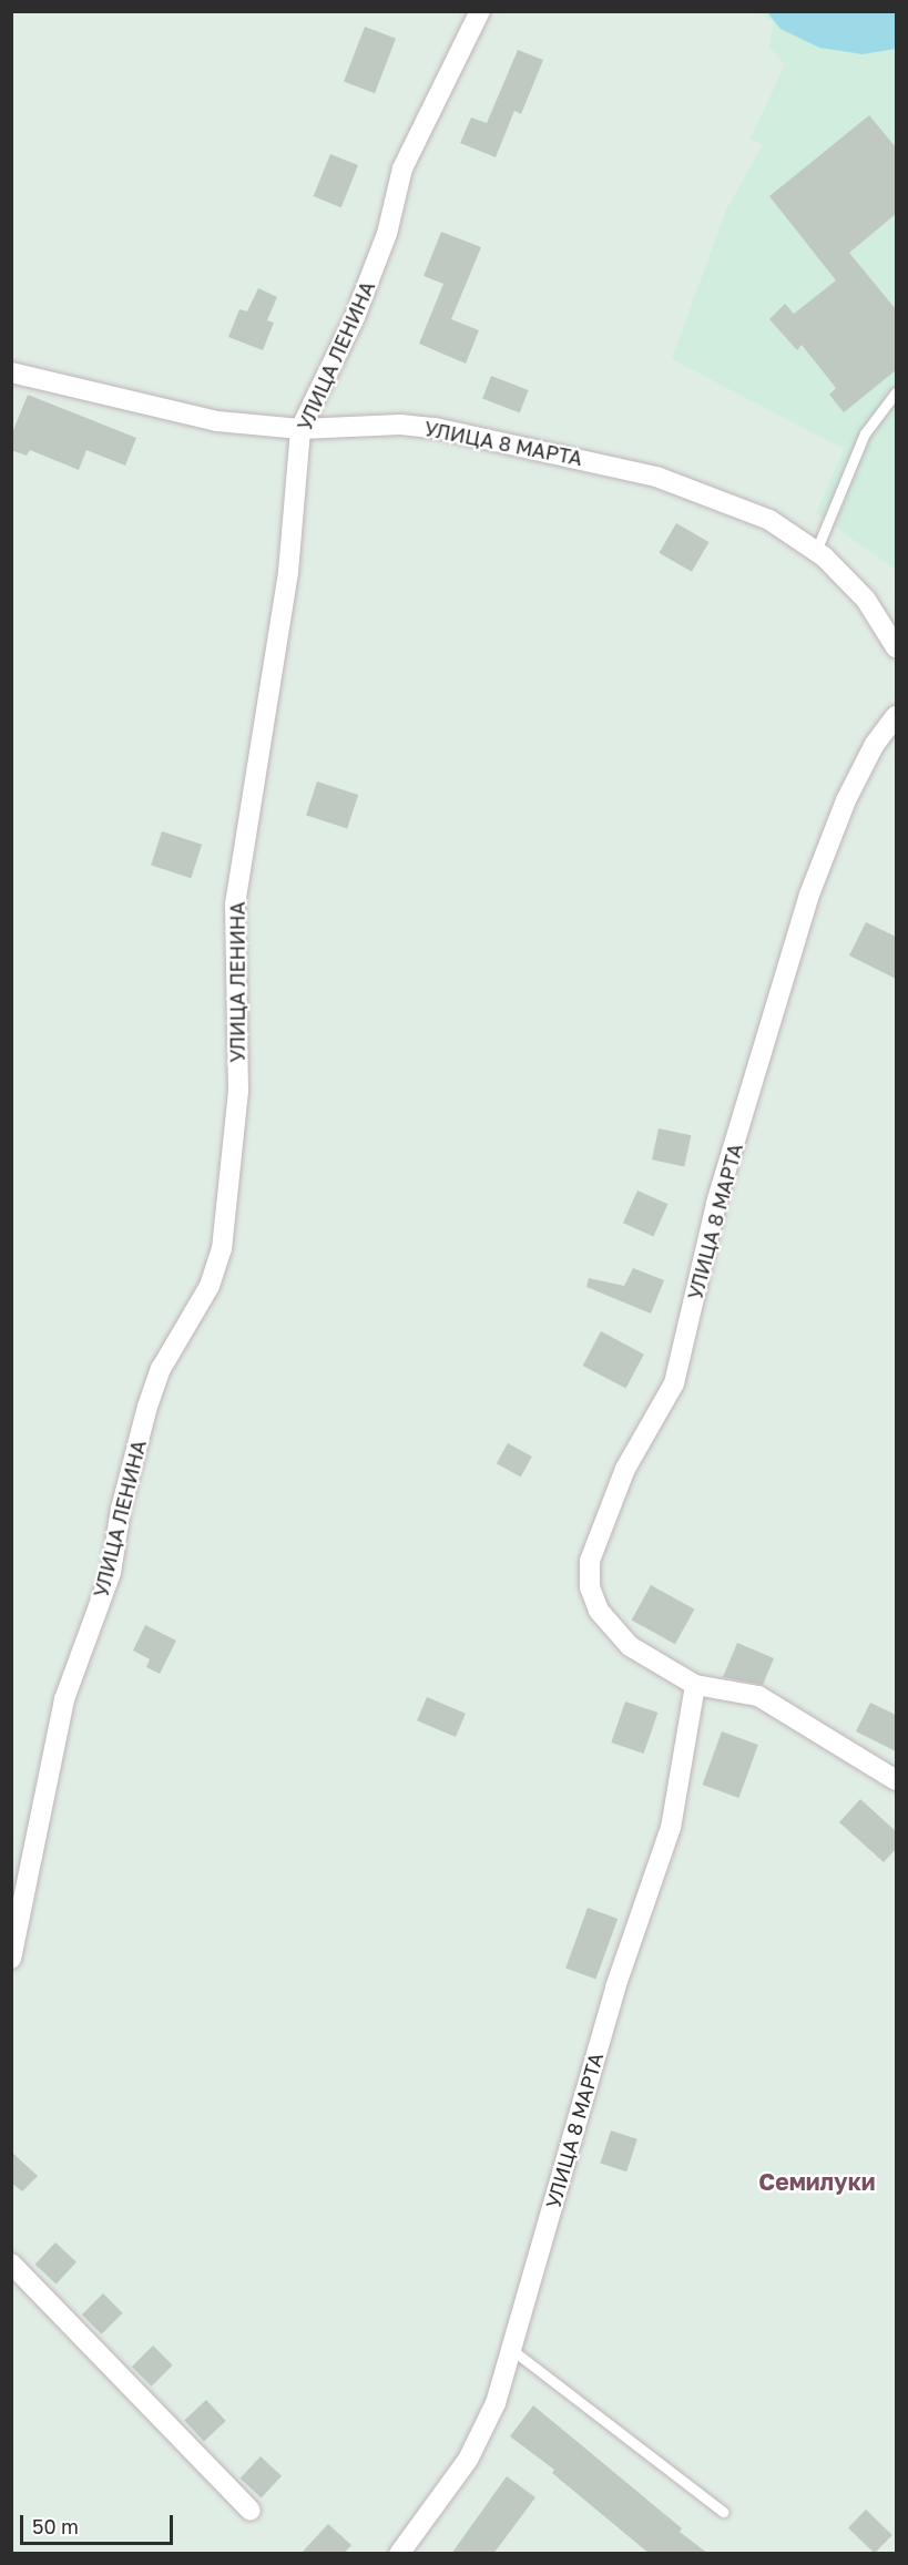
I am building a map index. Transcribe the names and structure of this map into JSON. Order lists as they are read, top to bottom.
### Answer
{
  "streets": {
    "street": ["УЛИЦА ЛЕНИНА", "УЛИЦА 8 МАРТА"]
  },
  "crossings": [
    ["УЛИЦА ЛЕНИНА", "УЛИЦА 8 МАРТА"]
  ],
  "districts": ["Семилуки"],
  "scale_bar": "50 m"
}
